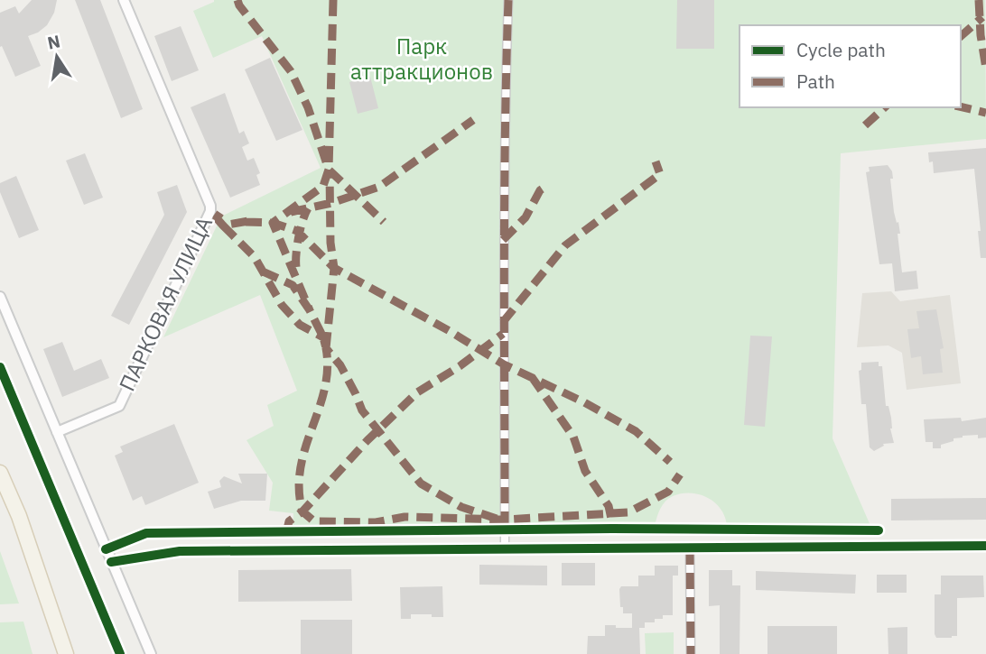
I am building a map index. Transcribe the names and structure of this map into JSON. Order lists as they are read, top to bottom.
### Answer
{
  "streets": {
    "street": ["ПАРКОВАЯ УЛИЦА"]
  },
  "parks": ["Парк аттракционов"],
  "legend": ["Cycle path", "Path"],
  "north": "top"
}
